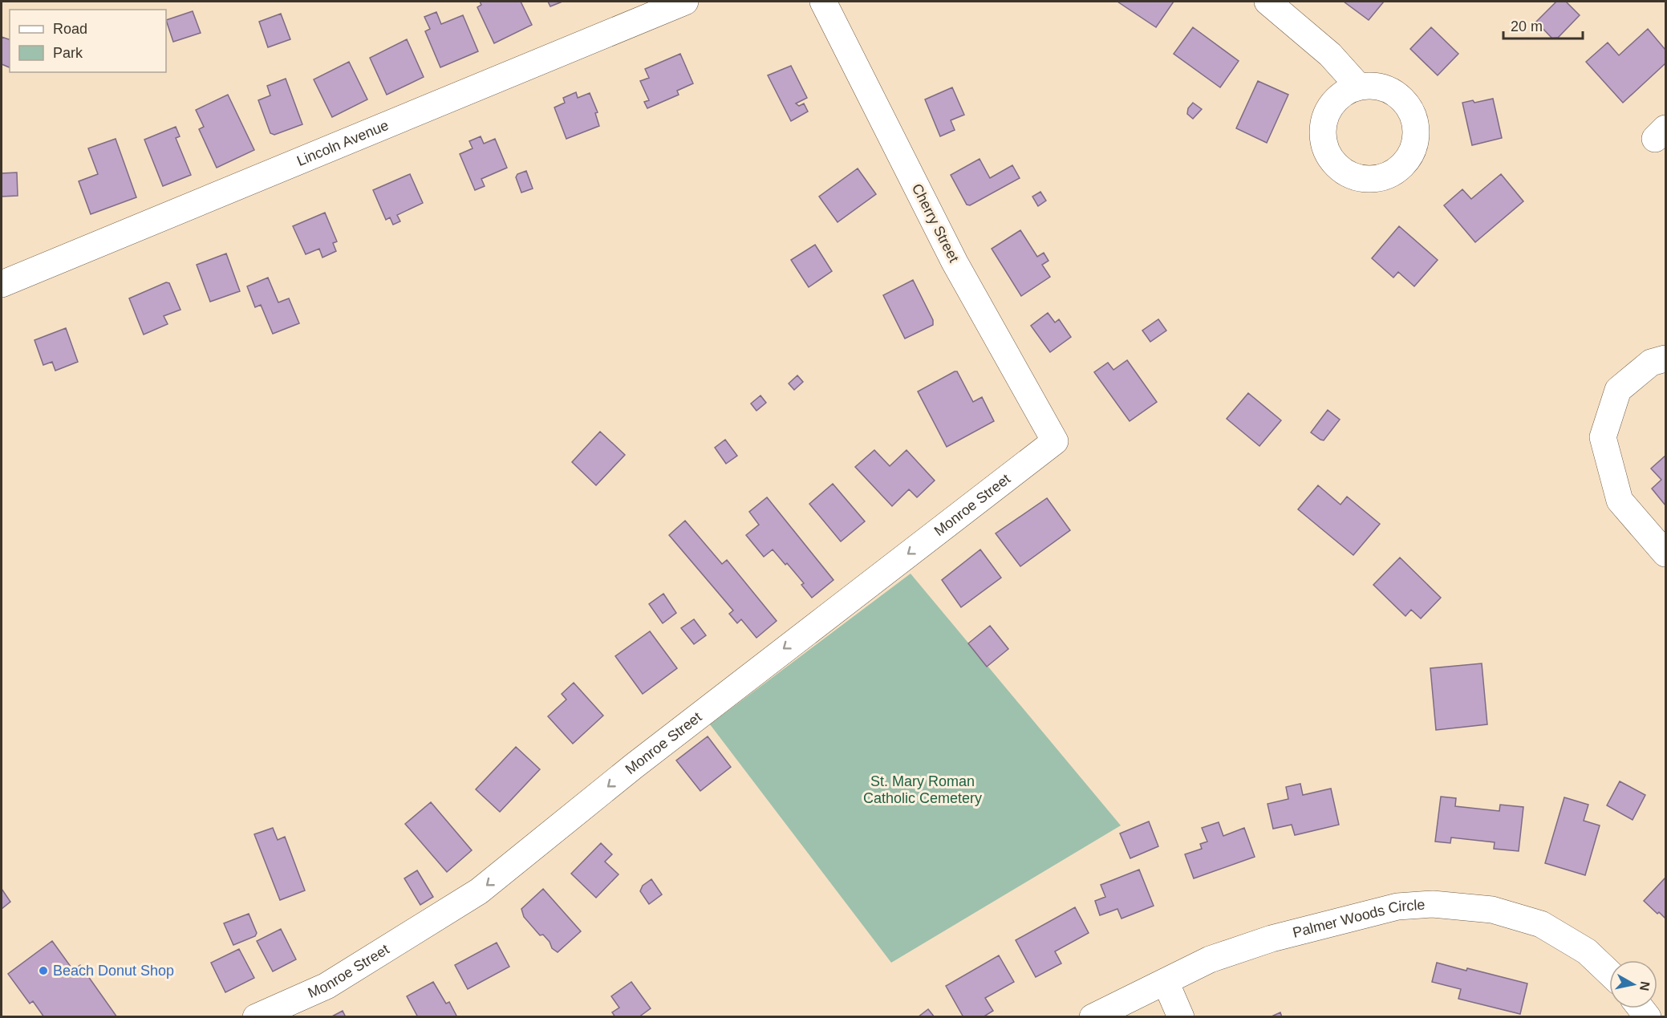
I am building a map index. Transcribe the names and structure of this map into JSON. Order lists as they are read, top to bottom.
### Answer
{
  "streets": {
    "street": [
      "Lincoln Avenue",
      "Cherry Street",
      "Monroe Street",
      "Palmer Woods Circle"
    ]
  },
  "crossings": [
    ["Cherry Street", "Monroe Street"]
  ],
  "one_way": ["Monroe Street"],
  "parks": ["St. Mary Roman Catholic Cemetery"],
  "places": ["Beach Donut Shop"],
  "legend": ["Road", "Park"],
  "scale_bar": "20 m",
  "north": "right"
}
